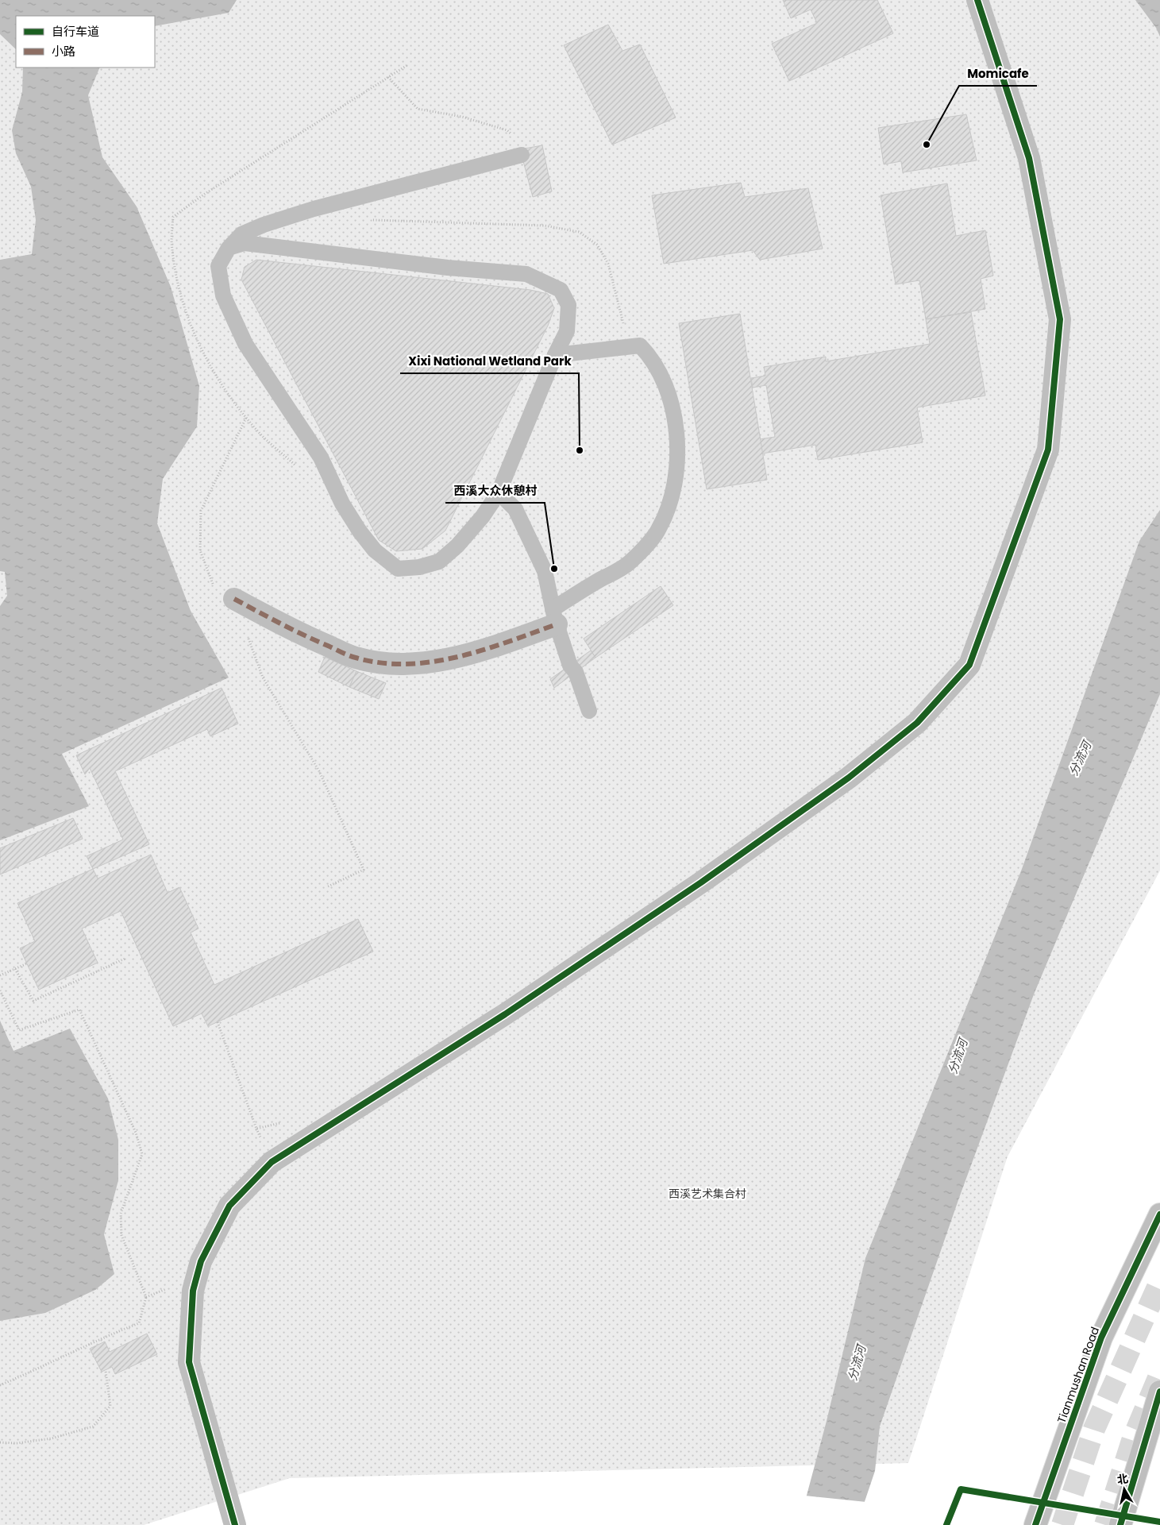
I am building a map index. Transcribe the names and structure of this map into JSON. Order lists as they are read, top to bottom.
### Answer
{
  "streets": {
    "street": ["Tianmushan Road"]
  },
  "water": ["分流河"],
  "parks": ["西溪艺术集合村"],
  "places": ["Momicafe", "Xixi National Wetland Park", "西溪大众休憩村"],
  "legend": ["自行车道", "小路"],
  "north": "top"
}
